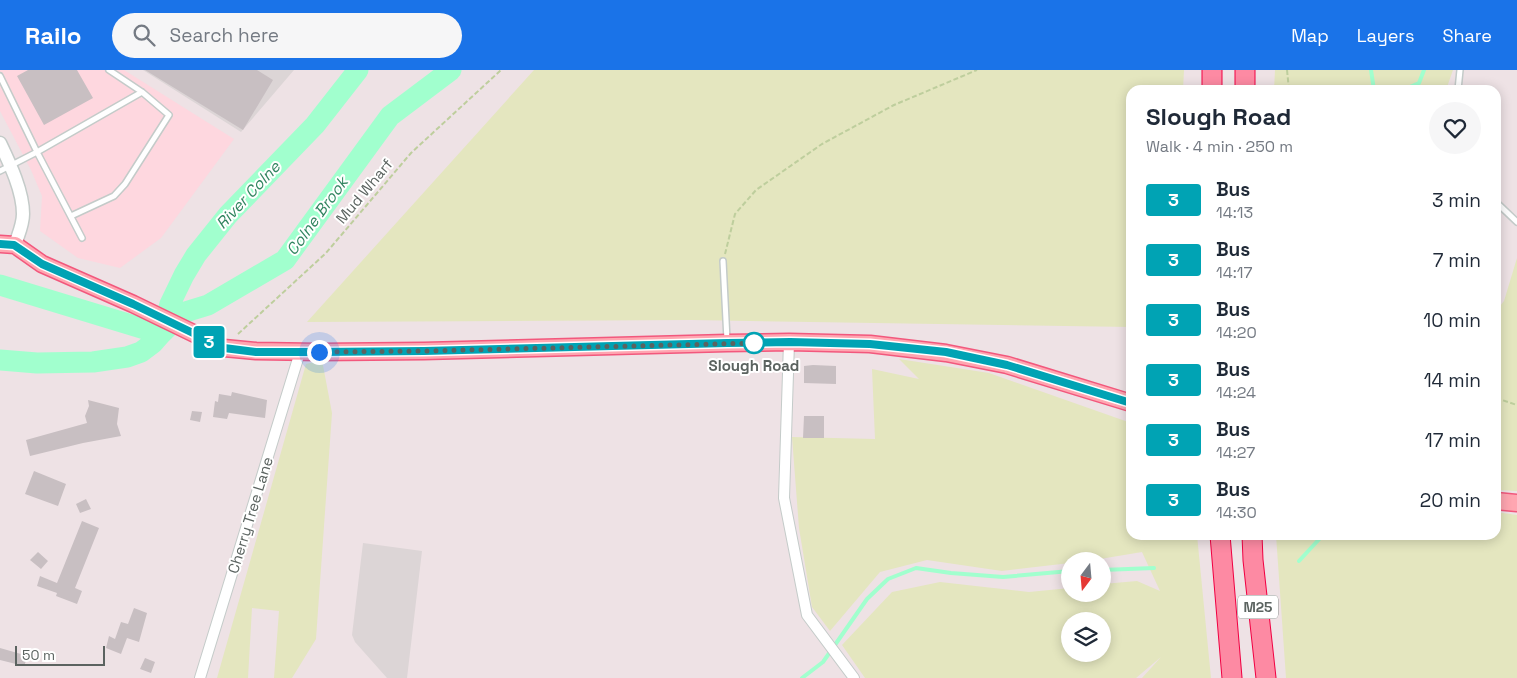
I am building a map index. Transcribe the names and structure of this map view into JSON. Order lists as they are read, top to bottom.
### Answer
{
  "streets": {
    "highway": ["M25"],
    "street": ["Cherry Tree Lane"],
    "path": ["Mud Wharf"]
  },
  "water": ["River Colne", "Colne Brook"],
  "places": ["Slough Road"],
  "lines": ["bus line 3"],
  "scale_bar": "50 m",
  "north": "bottom",
  "page": {
    "header": "Railo",
    "search": "Search here",
    "nav": ["Map", "Layers", "Share"],
    "on_map": "3",
    "heading": ["Slough Road", "Walk · 4 min · 250 m"],
    "list": [
      {
        "mark": "3",
        "name": "Bus",
        "note": "14:13",
        "value": "3 min"
      },
      {
        "mark": "3",
        "name": "Bus",
        "note": "14:17",
        "value": "7 min"
      },
      {
        "mark": "3",
        "name": "Bus",
        "note": "14:20",
        "value": "10 min"
      },
      {
        "mark": "3",
        "name": "Bus",
        "note": "14:24",
        "value": "14 min"
      },
      {
        "mark": "3",
        "name": "Bus",
        "note": "14:27",
        "value": "17 min"
      },
      {
        "mark": "3",
        "name": "Bus",
        "note": "14:30",
        "value": "20 min"
      }
    ],
    "scale": "50 m"
  }
}
